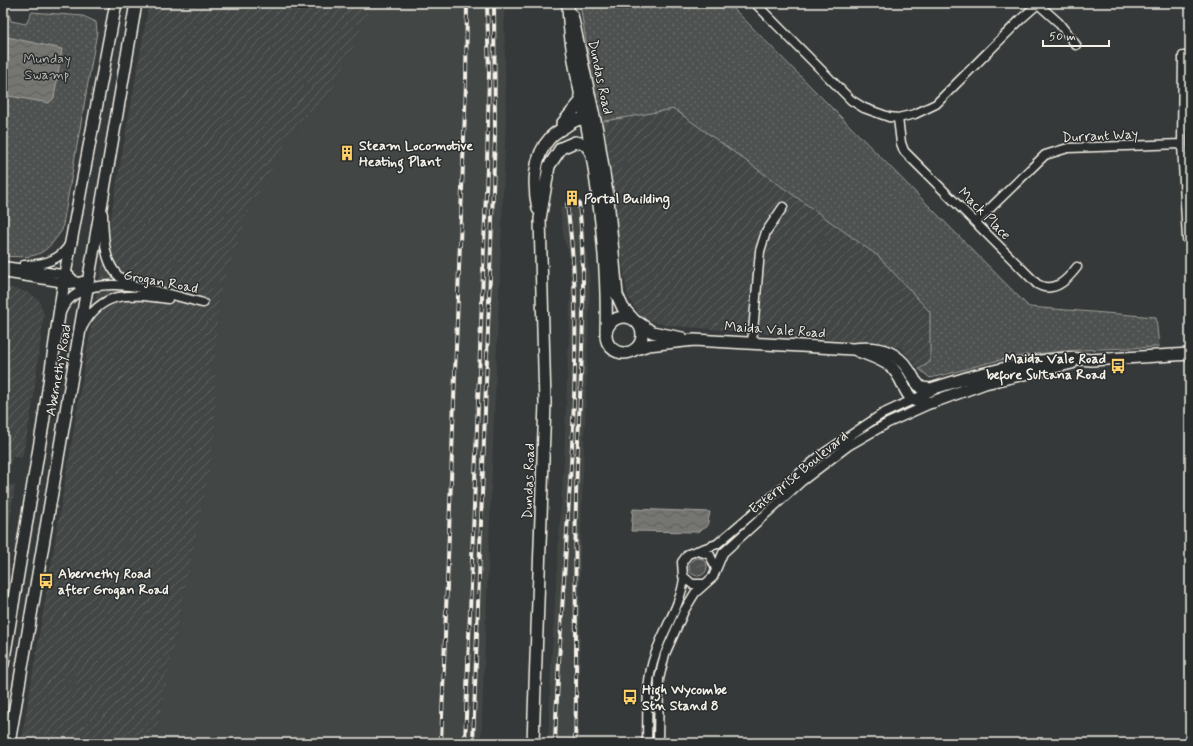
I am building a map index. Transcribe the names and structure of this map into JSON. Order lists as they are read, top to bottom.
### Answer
{
  "streets": {
    "main road": ["Dundas Road", "Maida Vale Road", "Abernethy Road"],
    "street": [
      "Durrant Way",
      "Mack Place",
      "Grogan Road",
      "Enterprise Boulevard"
    ]
  },
  "crossings": [
    ["Dundas Road", "Maida Vale Road"],
    ["Durrant Way", "Mack Place"],
    ["Grogan Road", "Abernethy Road"],
    ["Maida Vale Road", "Enterprise Boulevard"]
  ],
  "parks": ["Munday Swamp"],
  "places": {
    "building": ["Steam Locomotive Heating Plant", "Portal Building"],
    "bus stop": ["Maida Vale Road before Sultana Road", "Abernethy Road after Grogan Road", "High Wycombe Stn Stand 8"]
  },
  "scale_bar": "50 m"
}
